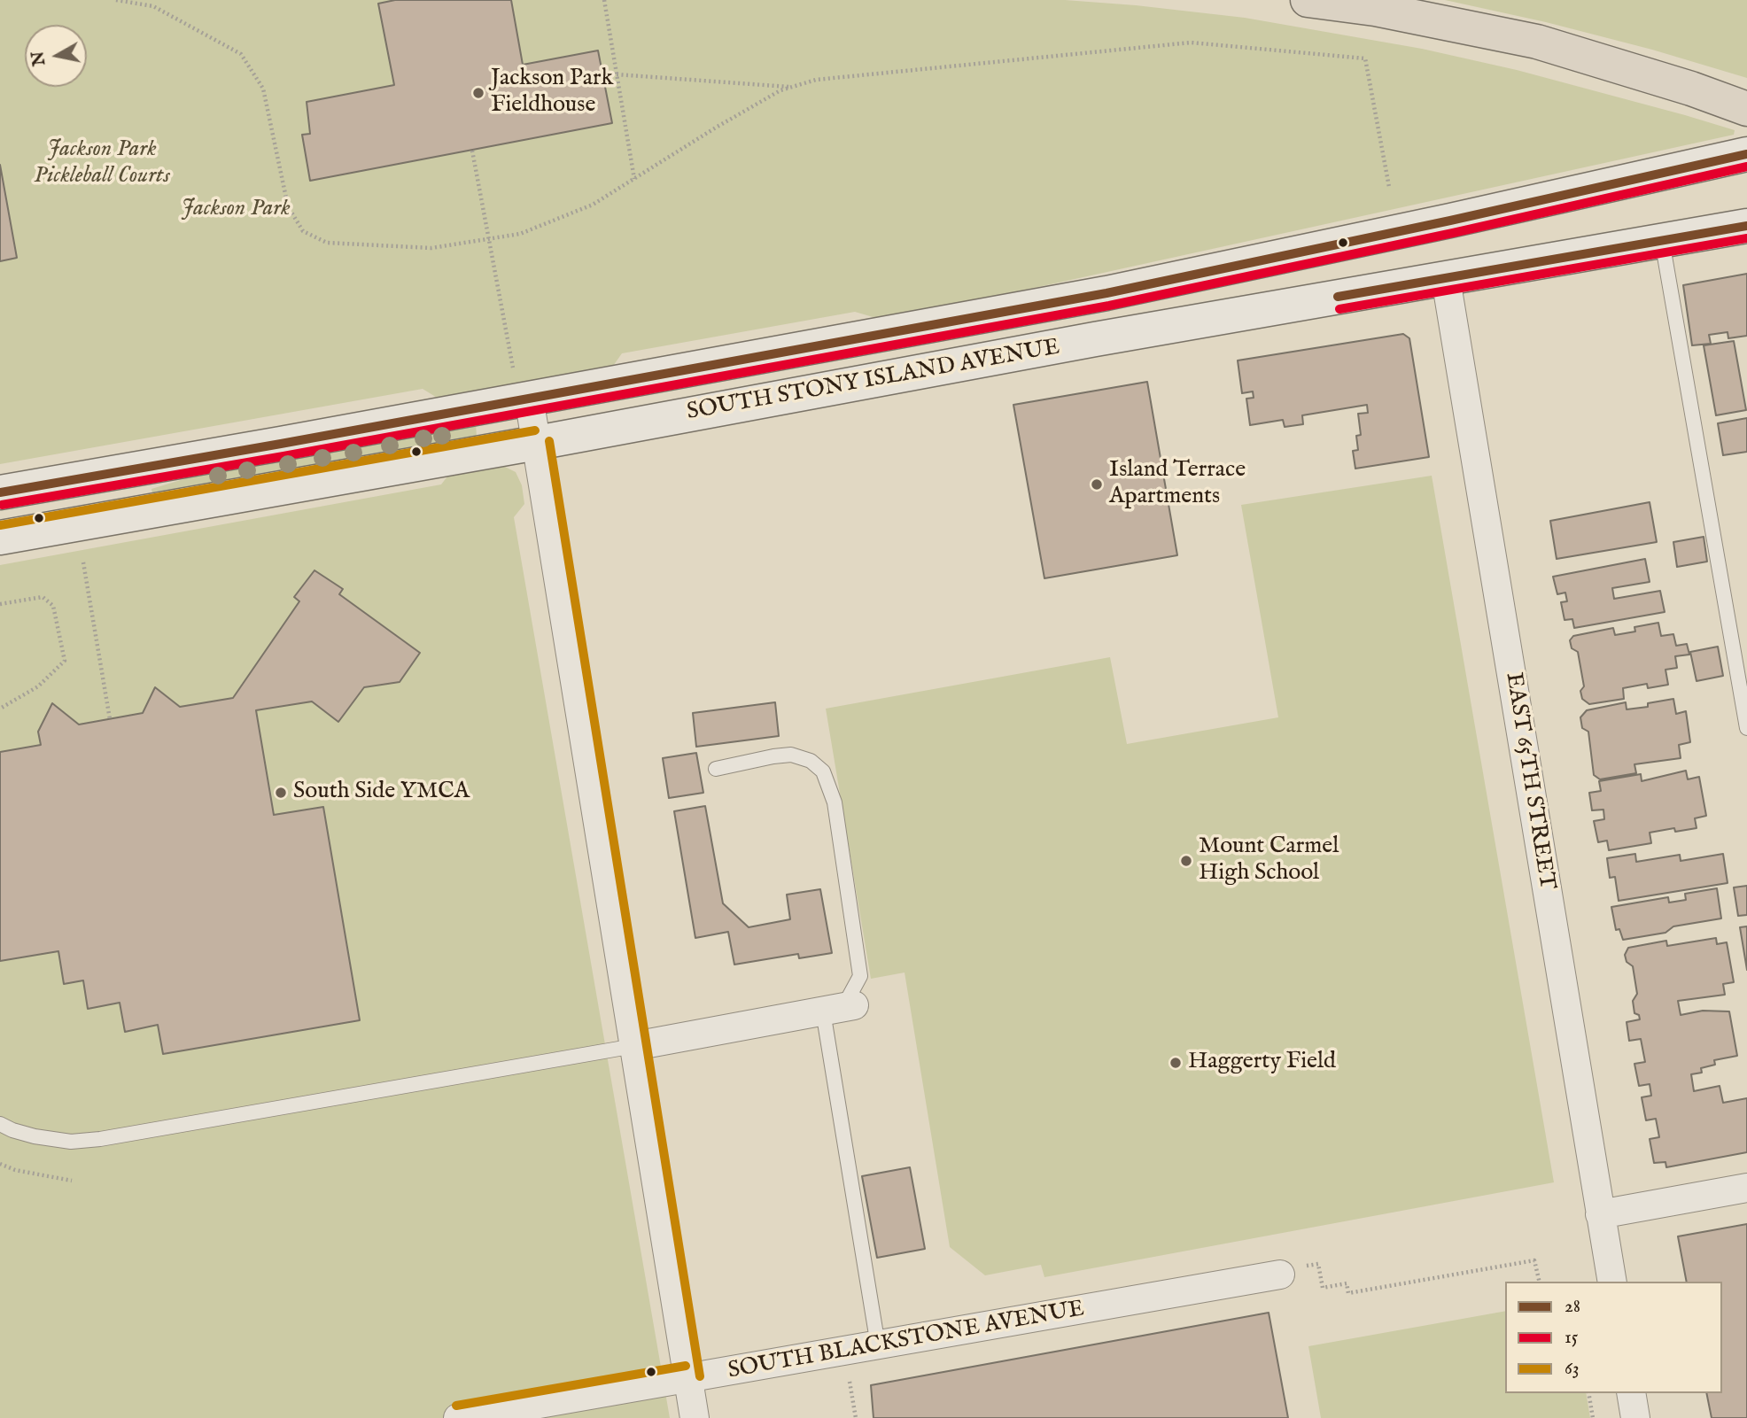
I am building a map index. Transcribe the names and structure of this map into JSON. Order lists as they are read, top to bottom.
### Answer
{
  "streets": {
    "main road": ["SOUTH STONY ISLAND AVENUE"],
    "street": ["EAST 65TH STREET", "SOUTH BLACKSTONE AVENUE"]
  },
  "crossings": [
    ["SOUTH STONY ISLAND AVENUE", "EAST 65TH STREET"]
  ],
  "parks": ["Jackson Park Pickleball Courts", "Jackson Park"],
  "places": [
    "Jackson Park Fieldhouse",
    "Island Terrace Apartments",
    "South Side YMCA",
    "Mount Carmel High School",
    "Haggerty Field"
  ],
  "lines": ["transit line 28", "transit line 15", "transit line 63"],
  "legend": ["28", "15", "63"],
  "north": "left"
}
